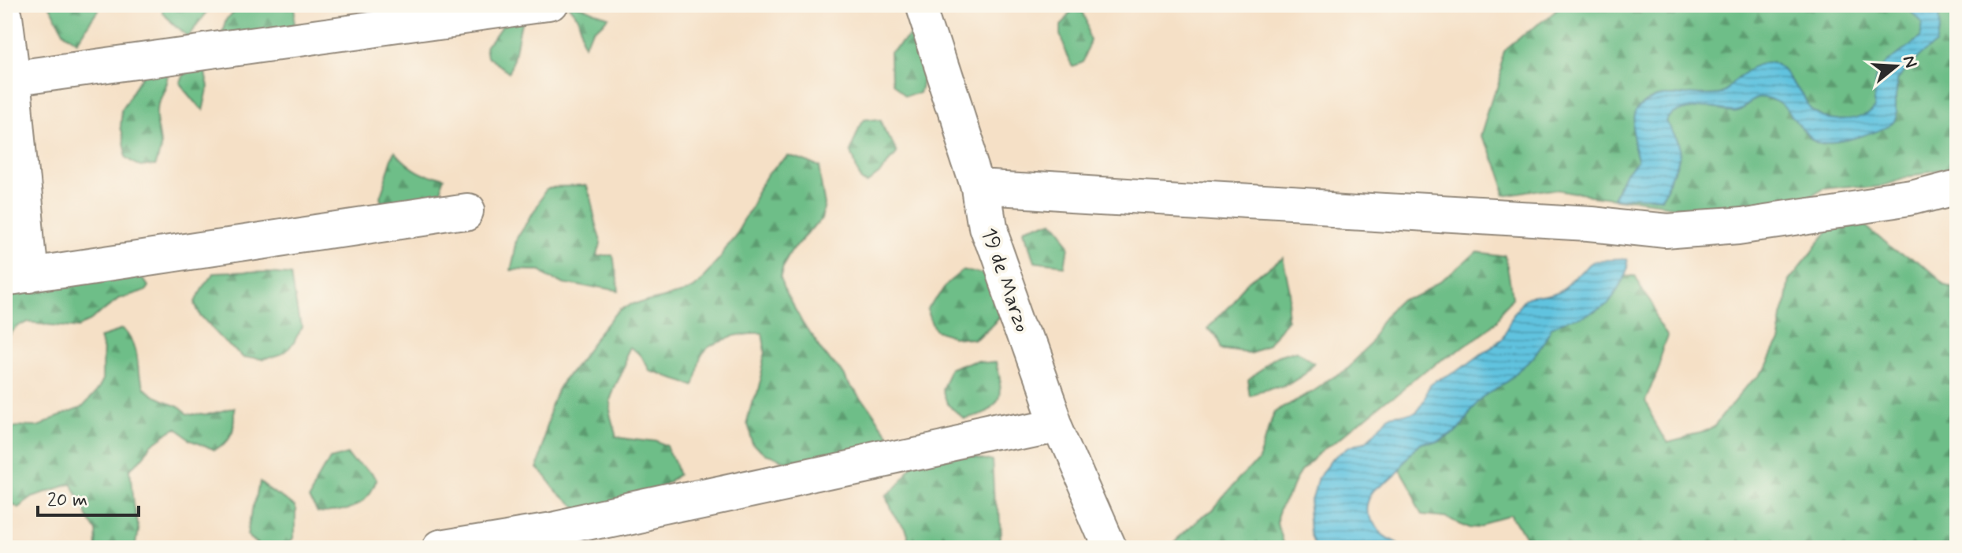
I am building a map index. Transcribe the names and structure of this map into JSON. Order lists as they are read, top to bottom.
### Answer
{
  "streets": {
    "street": ["19 de Marzo"]
  },
  "scale_bar": "20 m",
  "north": "right"
}
